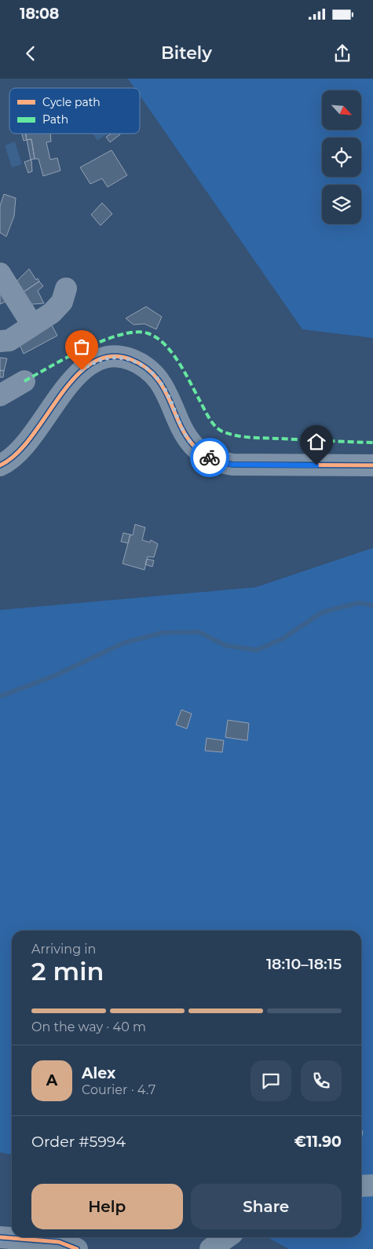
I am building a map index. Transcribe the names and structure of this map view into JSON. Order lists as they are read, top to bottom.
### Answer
{
  "legend": ["Cycle path", "Path"],
  "north": "bottom right",
  "page": {
    "status": "18:08",
    "header": "Bitely",
    "heading": ["2 min", "Arriving in", "18:10–18:15"],
    "panel": [
      "Alex",
      "Courier · 4.7",
      "Order #5994",
      "€11.90"
    ],
    "bar": "On the way · 40 m",
    "round": "A",
    "buttons": ["Help", "Share"]
  }
}
